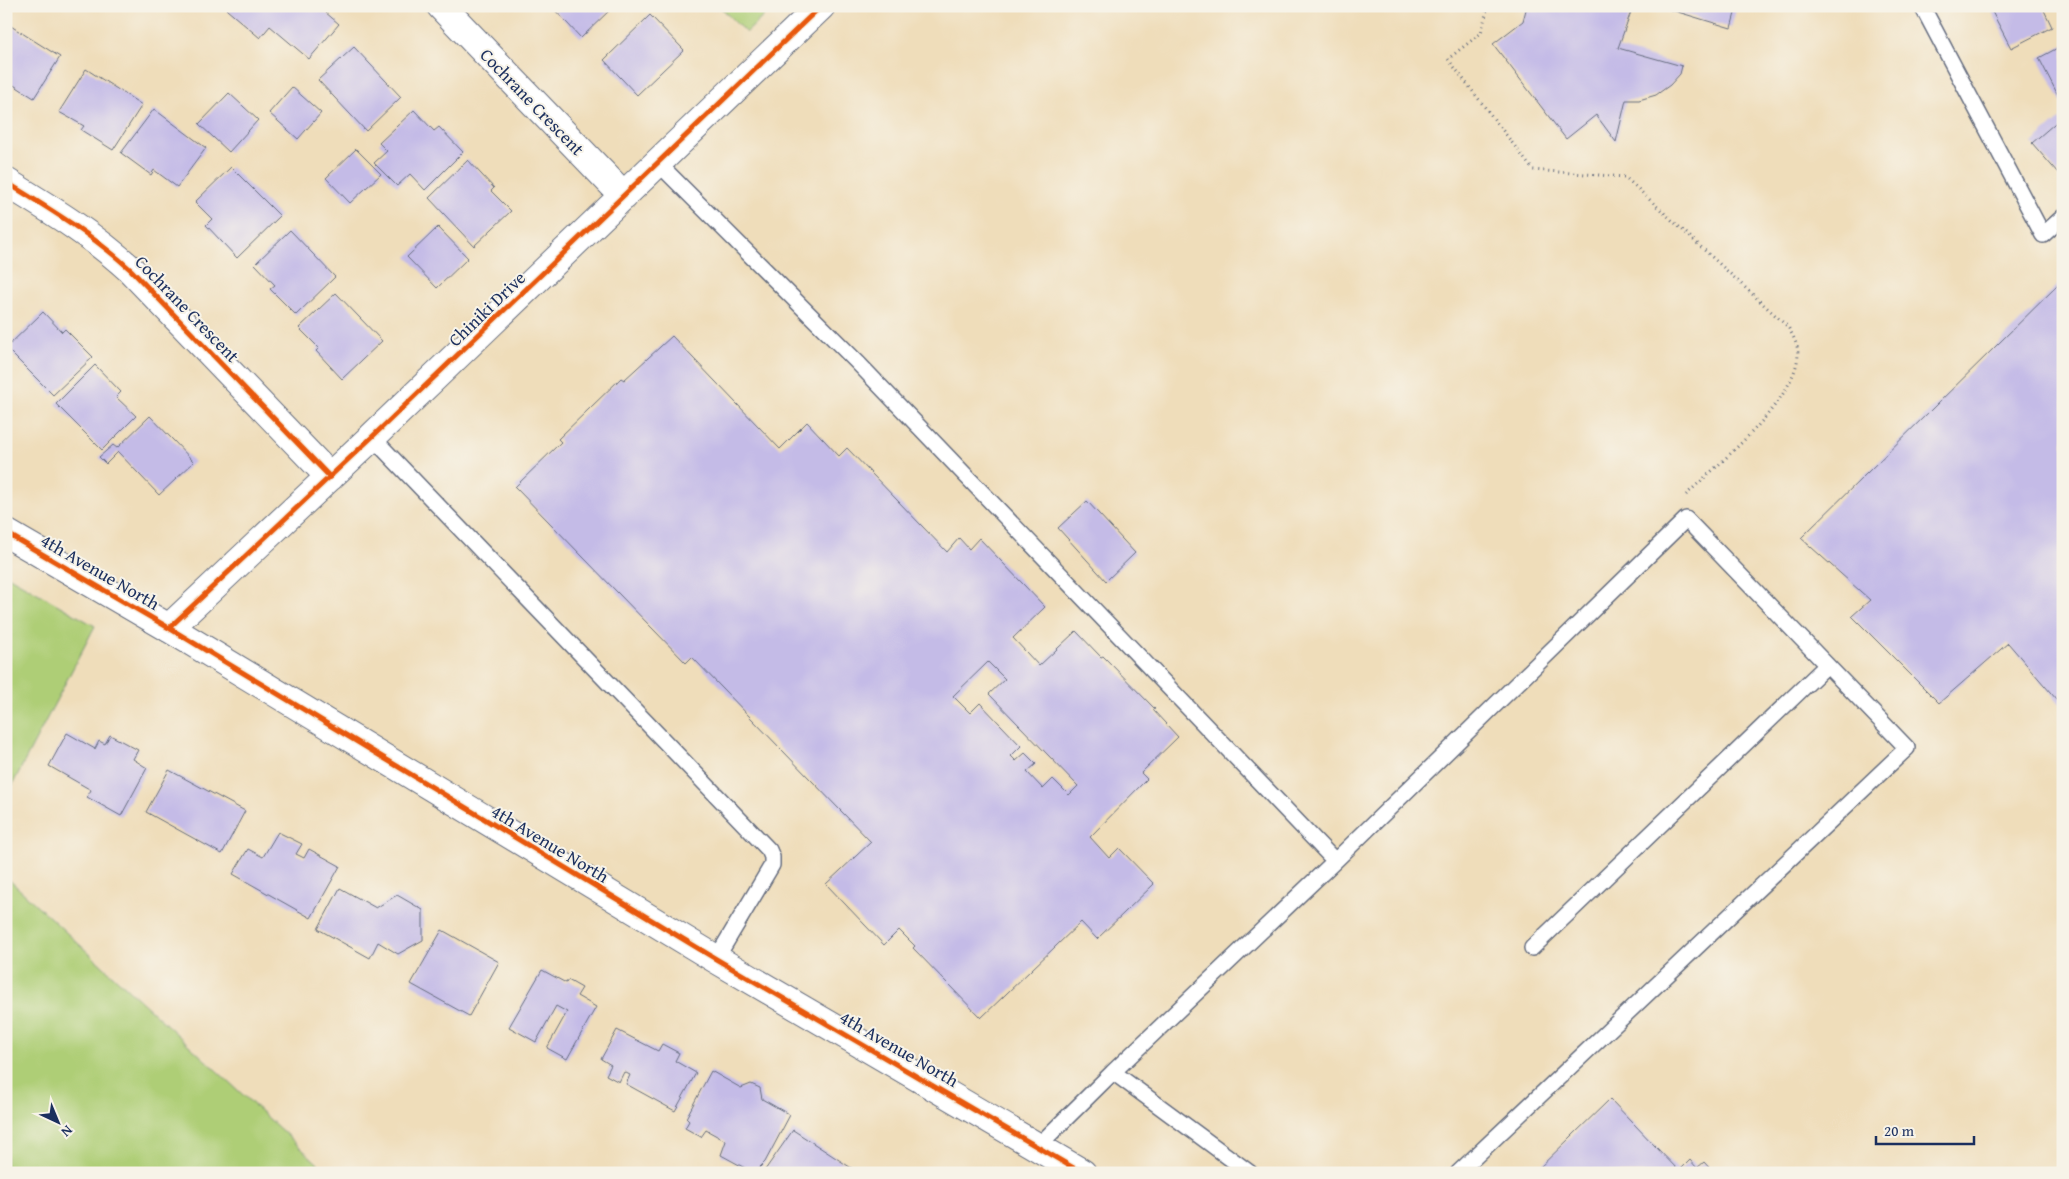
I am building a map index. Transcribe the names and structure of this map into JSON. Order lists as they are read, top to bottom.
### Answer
{
  "streets": {
    "street": ["Cochrane Crescent", "Chiniki Drive", "4th Avenue North"]
  },
  "crossings": [
    ["Cochrane Crescent", "Chiniki Drive"],
    ["Chiniki Drive", "4th Avenue North"]
  ],
  "scale_bar": "20 m",
  "north": "bottom right"
}
